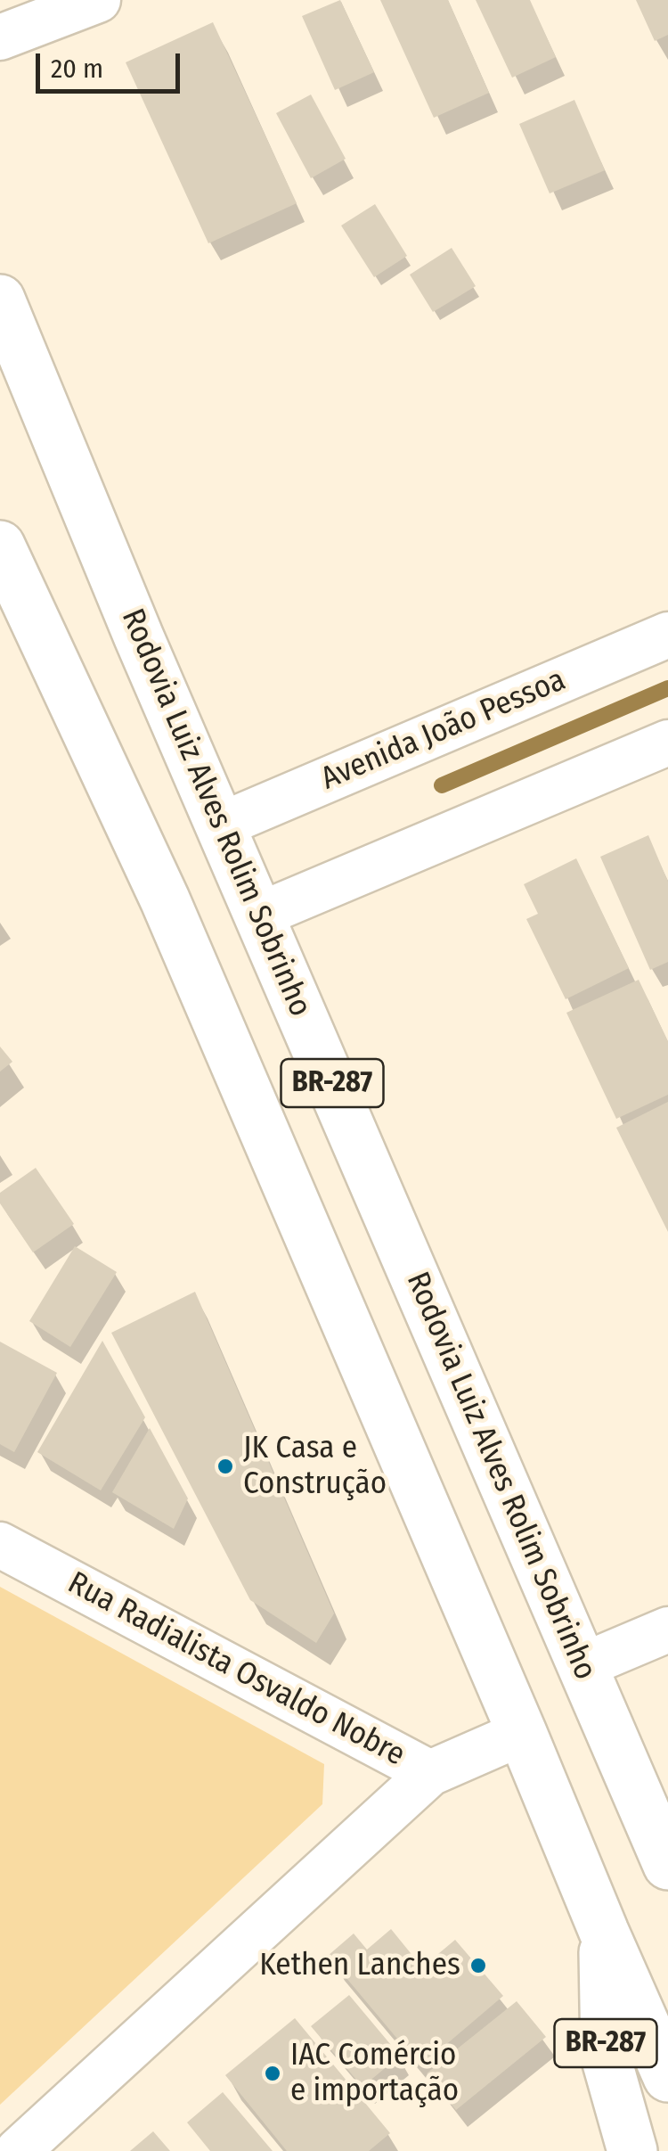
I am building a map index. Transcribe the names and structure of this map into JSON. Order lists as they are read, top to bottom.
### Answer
{
  "streets": {
    "highway": ["Rodovia Luiz Alves Rolim Sobrinho", "BR-287"],
    "street": ["Avenida João Pessoa", "Rua Radialista Osvaldo Nobre"]
  },
  "crossings": [
    ["Avenida João Pessoa", "Rodovia Luiz Alves Rolim Sobrinho"],
    ["BR-287", "Rua Radialista Osvaldo Nobre"]
  ],
  "places": ["JK Casa e Construção", "Kethen Lanches", "IAC Comércio e importação"],
  "scale_bar": "20 m"
}
